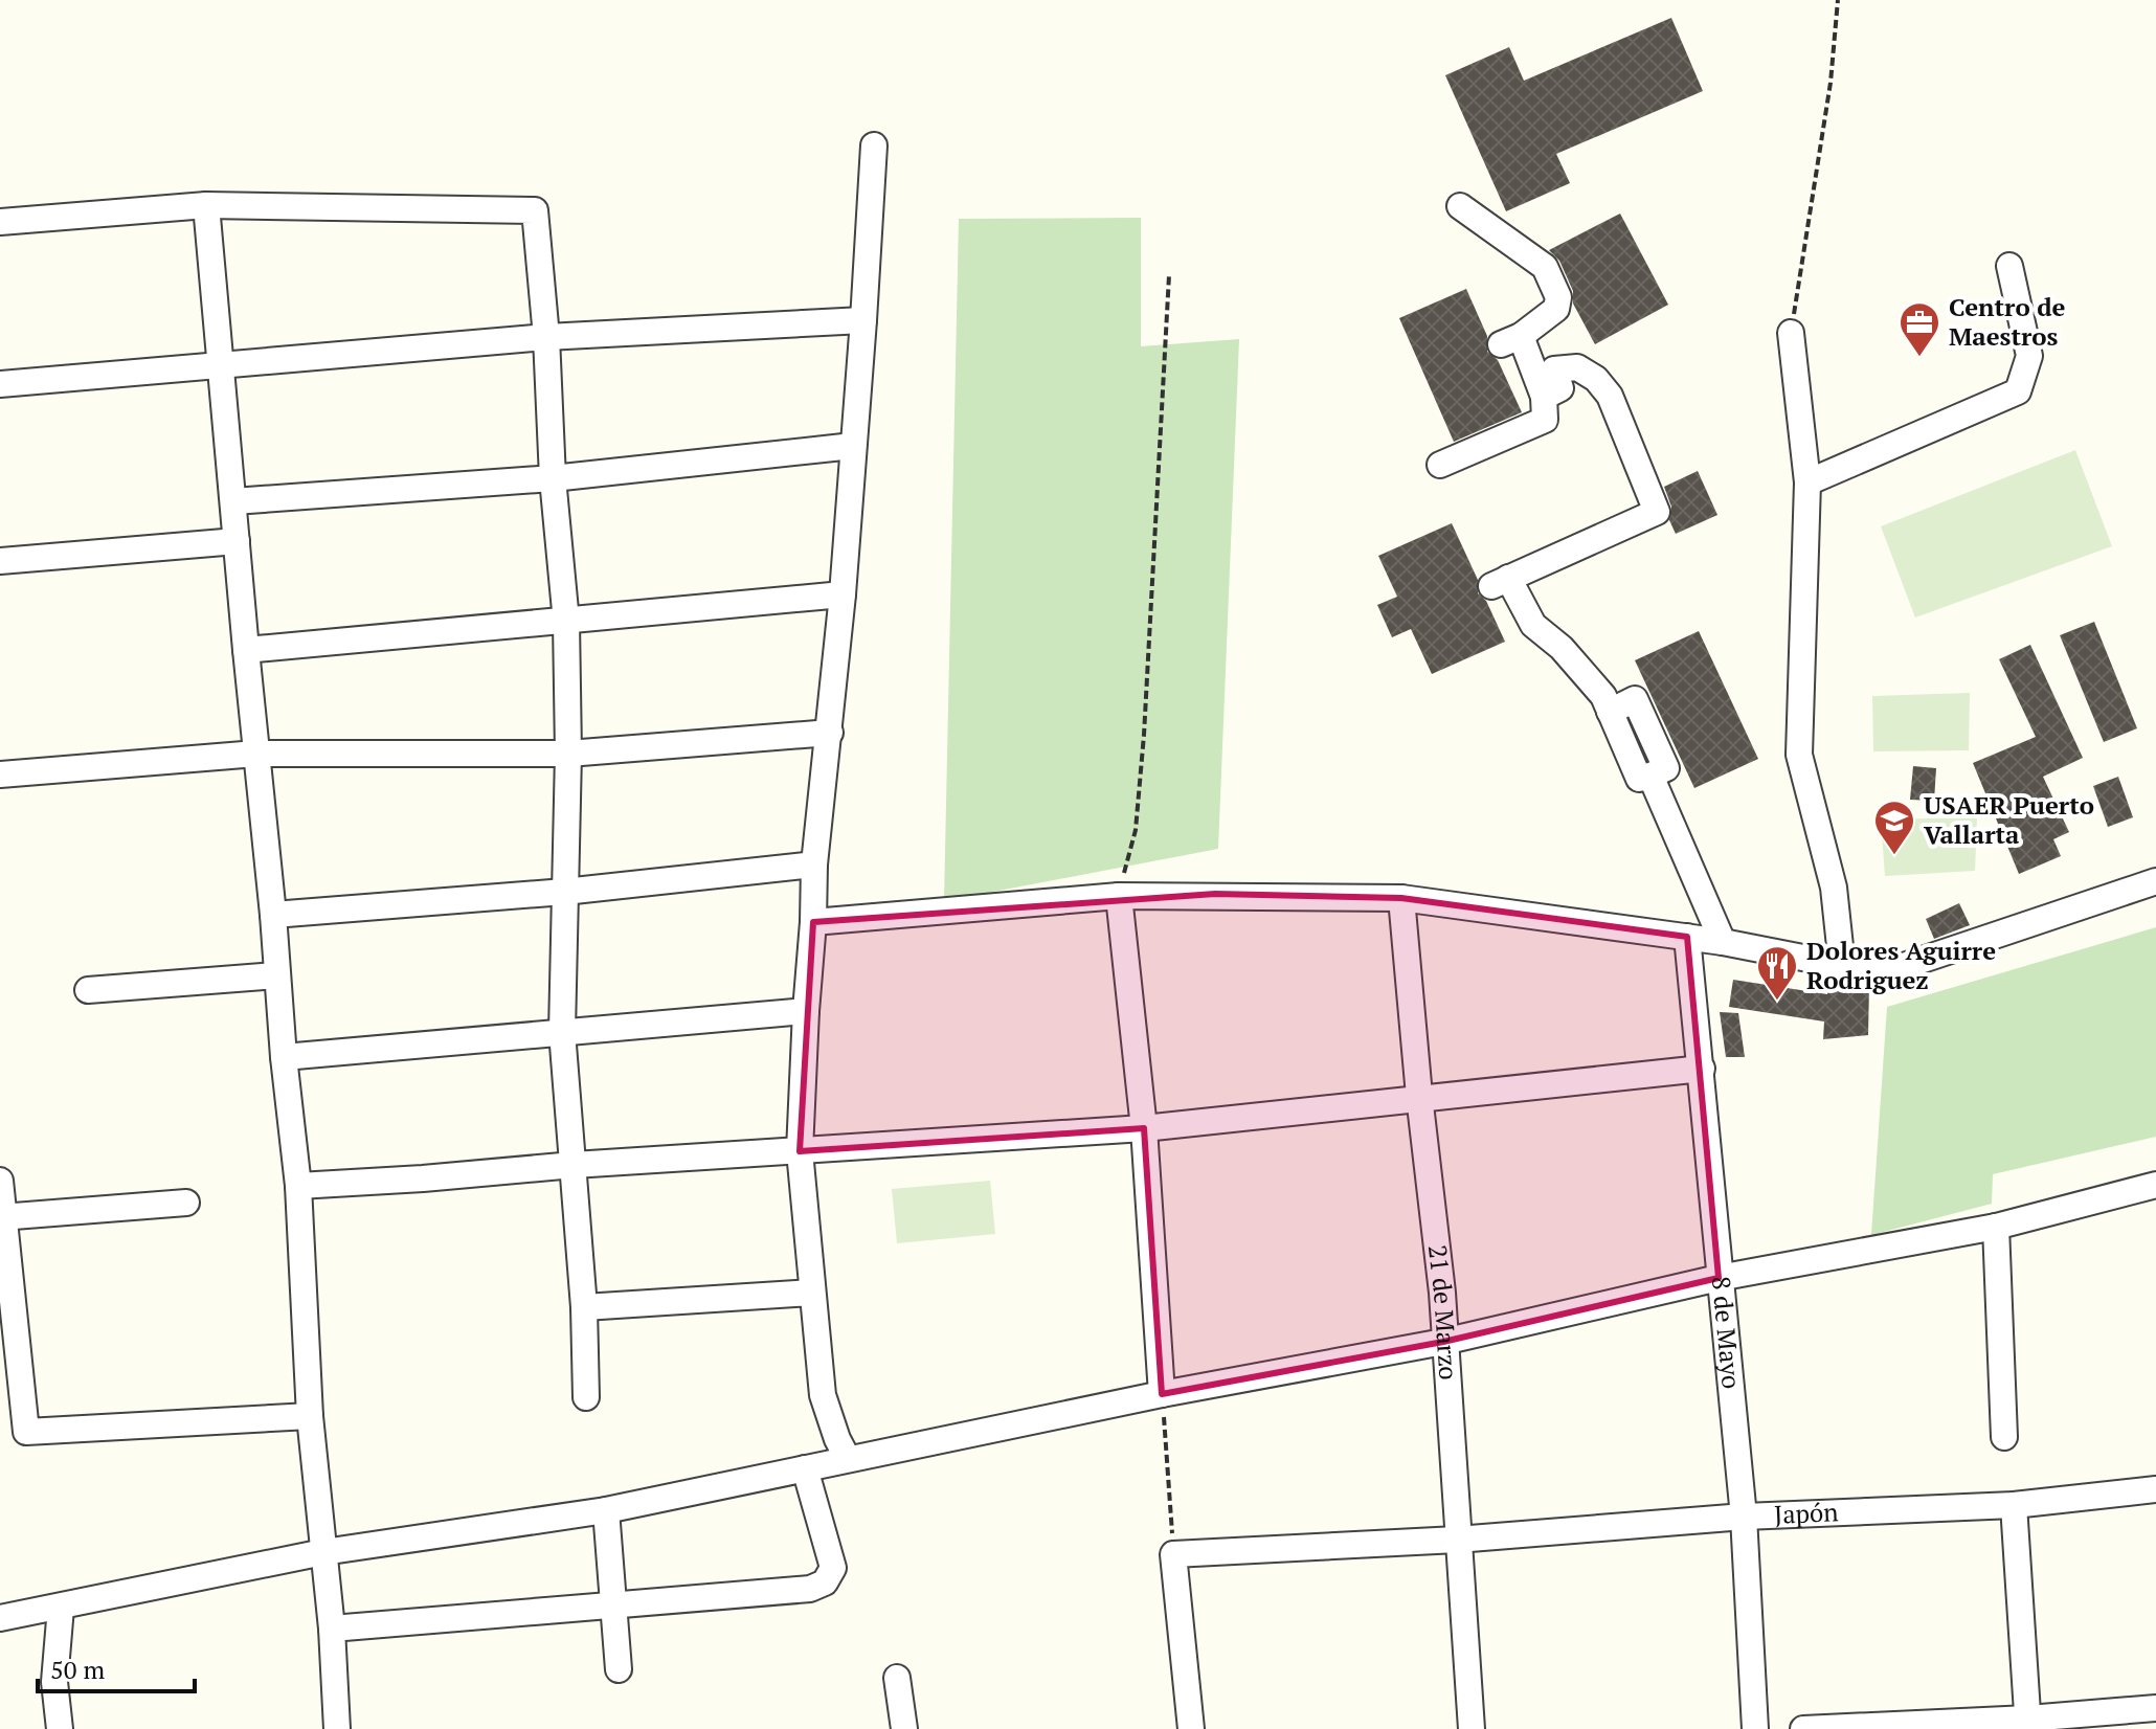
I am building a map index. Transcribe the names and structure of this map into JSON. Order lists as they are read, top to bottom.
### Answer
{
  "streets": {
    "street": ["21 de Marzo", "8 de Mayo", "Japón"]
  },
  "crossings": [
    ["21 de Marzo", "Japón"],
    ["8 de Mayo", "Japón"]
  ],
  "places": {
    "office": ["Centro de Maestros"],
    "school or university": ["USAER Puerto Vallarta"],
    "restaurant": ["Dolores Aguirre Rodriguez"]
  },
  "scale_bar": "50 m"
}
